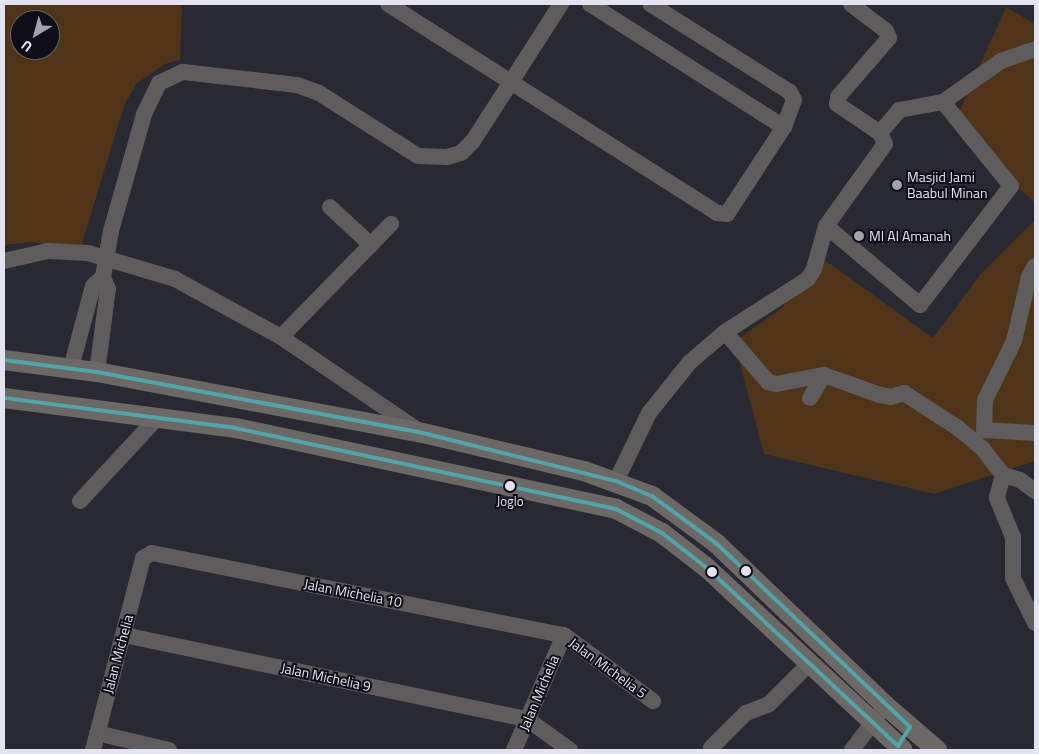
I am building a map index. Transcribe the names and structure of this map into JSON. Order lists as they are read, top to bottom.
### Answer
{
  "streets": {
    "street": [
      "Jalan Michelia 10",
      "Jalan Michelia",
      "Jalan Michelia 5",
      "Jalan Michelia 9"
    ]
  },
  "crossings": [
    ["Jalan Michelia 10", "Jalan Michelia"],
    ["Jalan Michelia 10", "Jalan Michelia 5"],
    ["Jalan Michelia", "Jalan Michelia 5"],
    ["Jalan Michelia", "Jalan Michelia 9"]
  ],
  "places": ["Masjid Jami Baabul Minan", "MI Al Amanah", "Joglo"],
  "north": "bottom left"
}
